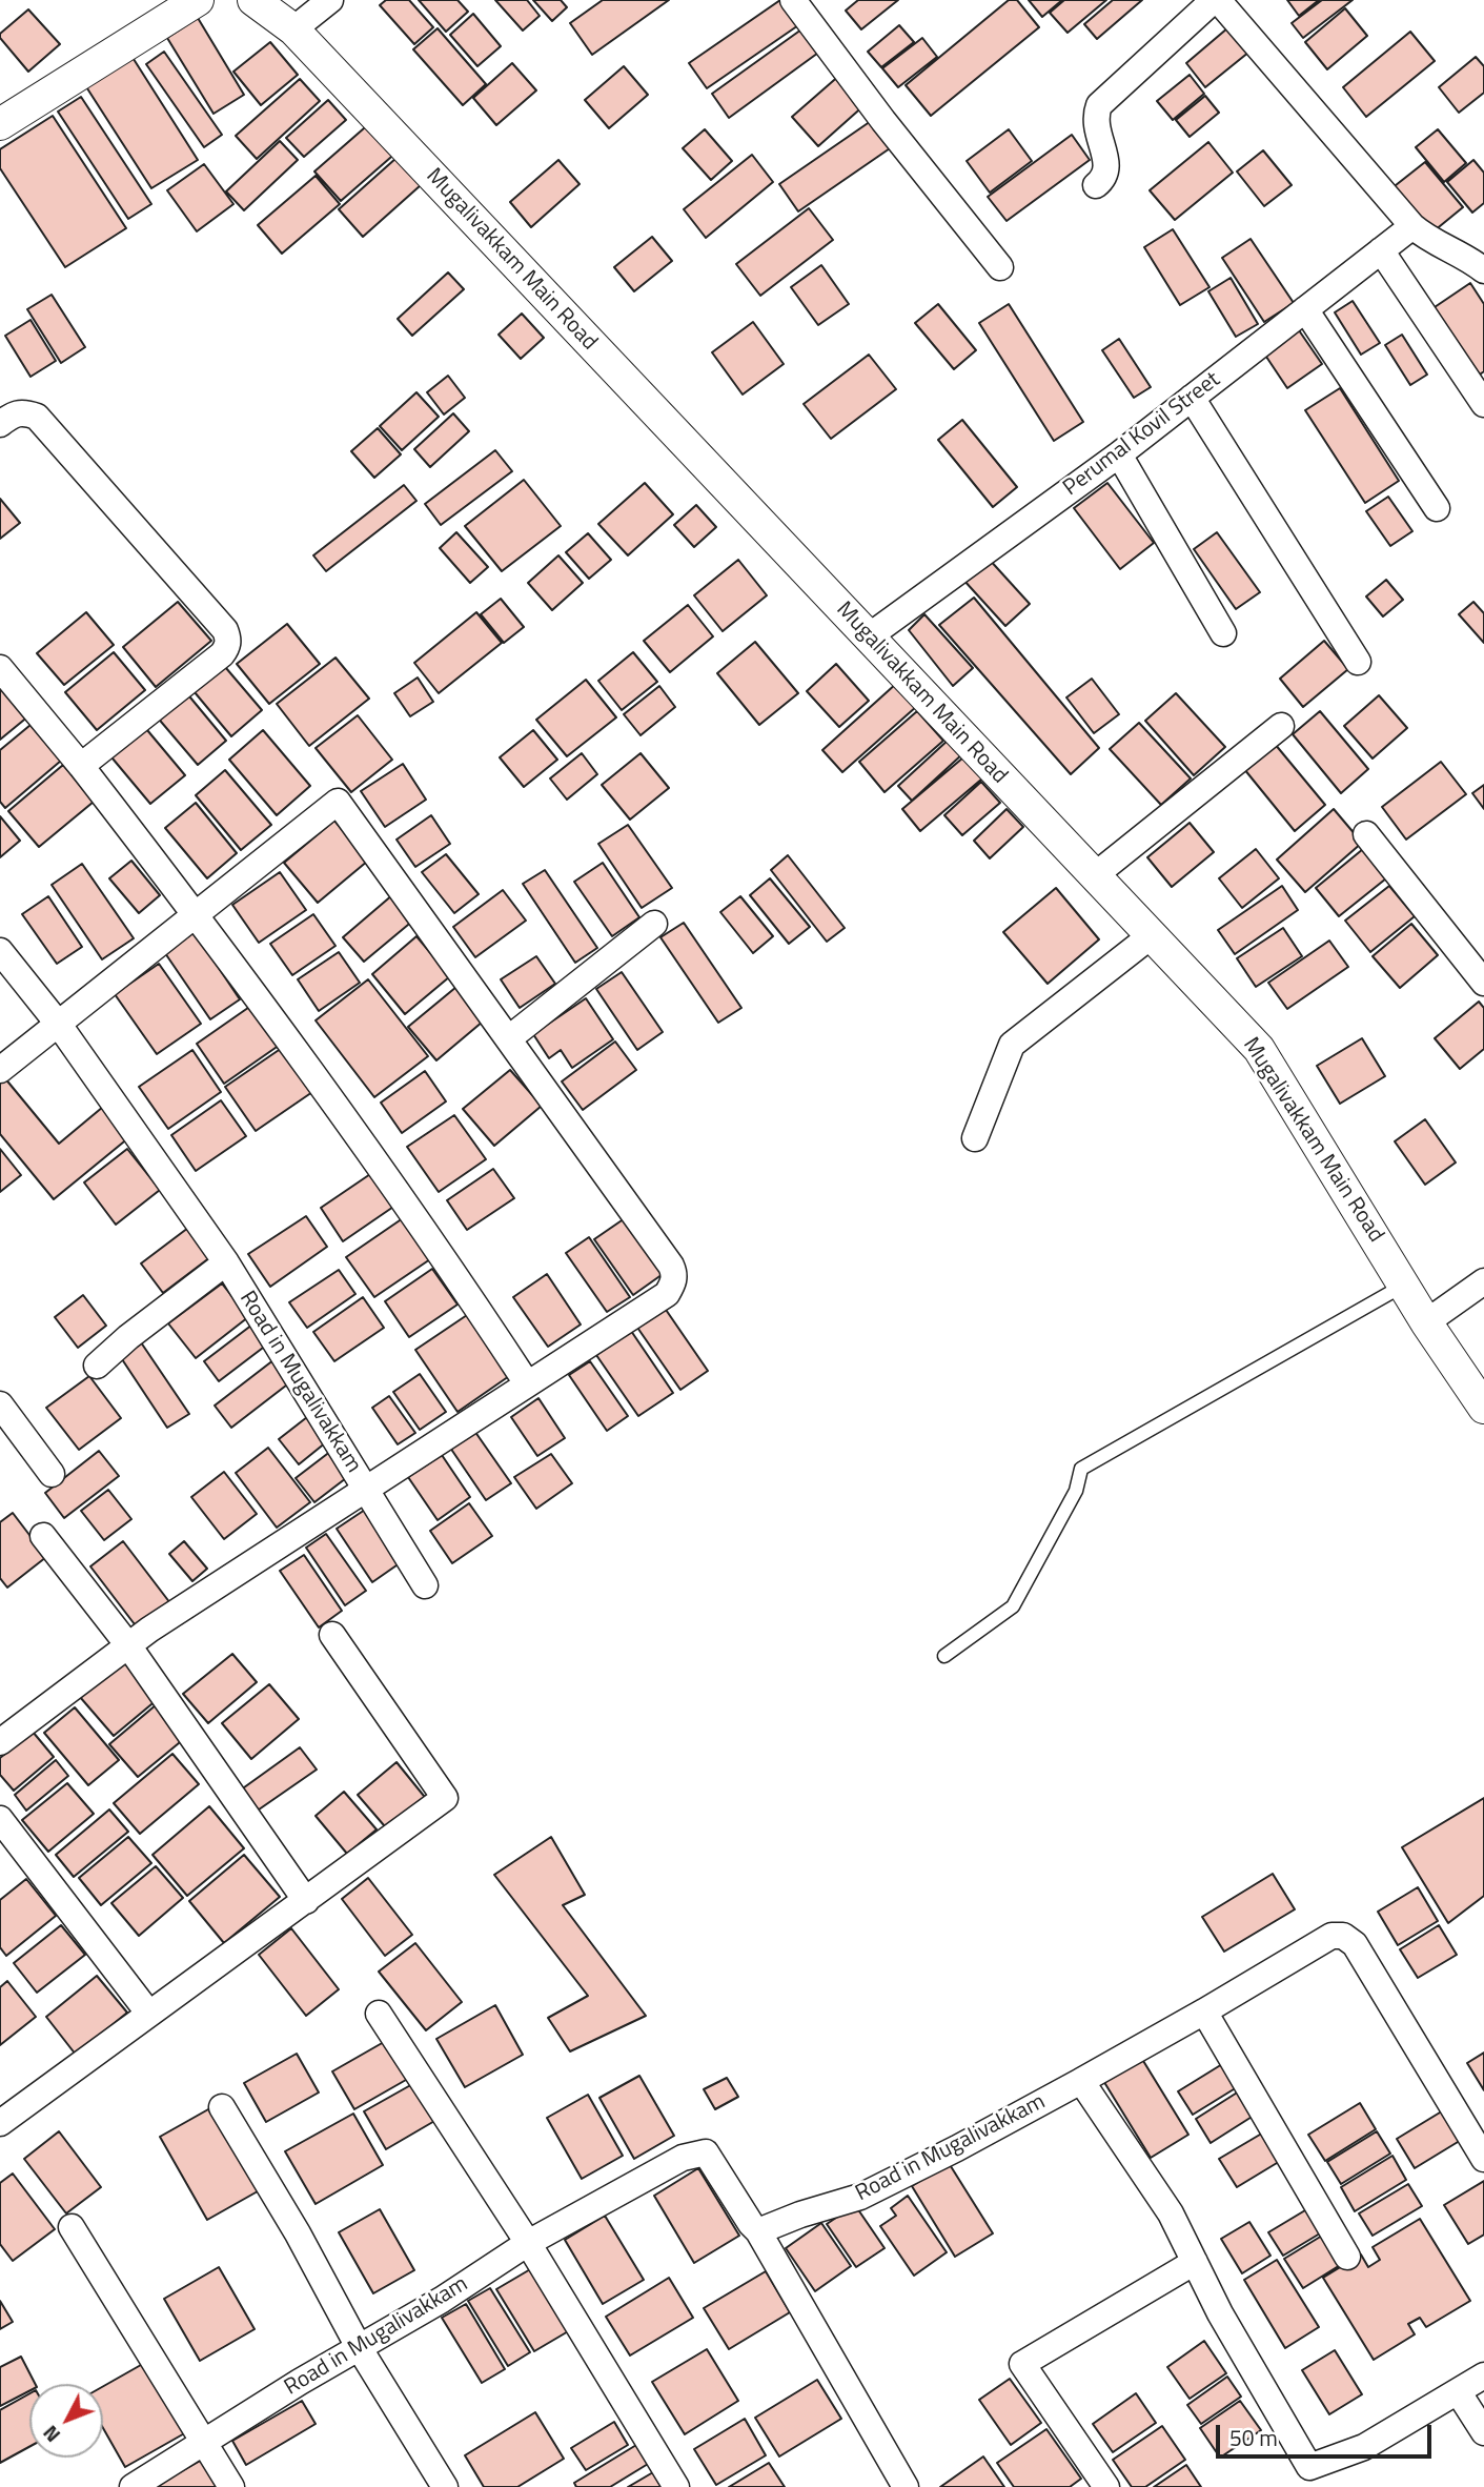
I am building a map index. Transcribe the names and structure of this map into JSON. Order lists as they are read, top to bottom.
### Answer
{
  "streets": {
    "street": ["Mugalivakkam Main Road", "Perumal Kovil Street", "Road in Mugalivakkam"]
  },
  "crossings": [
    ["Mugalivakkam Main Road", "Perumal Kovil Street"]
  ],
  "scale_bar": "50 m",
  "north": "bottom left"
}
